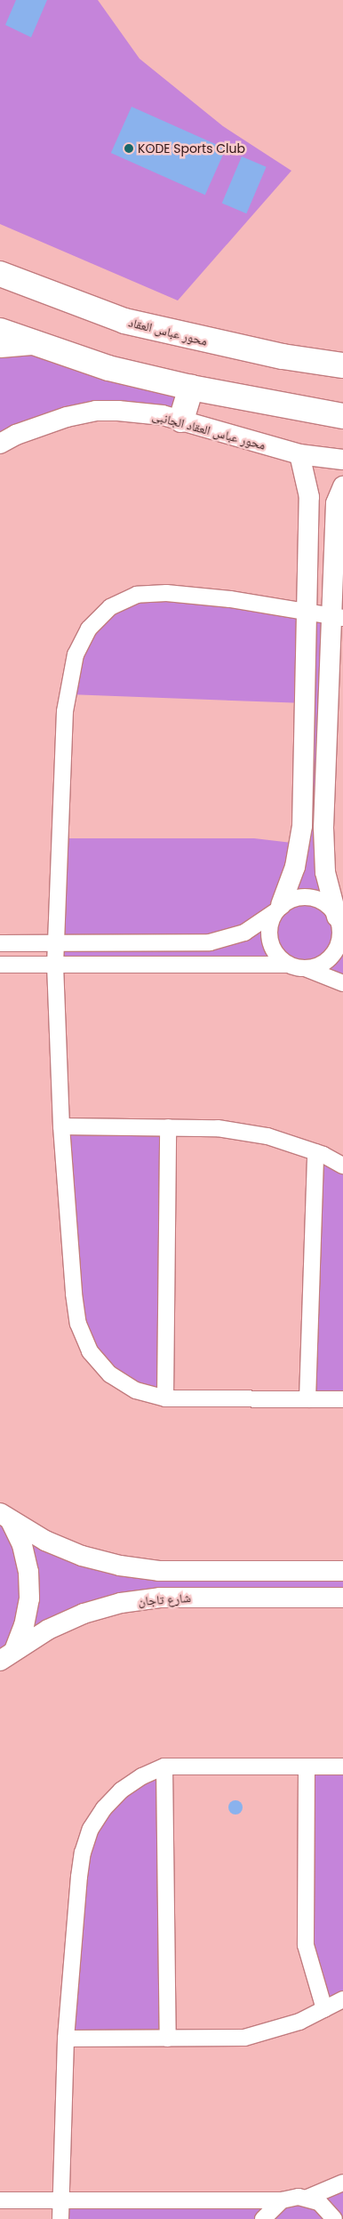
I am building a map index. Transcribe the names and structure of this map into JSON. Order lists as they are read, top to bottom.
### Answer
{
  "streets": {
    "main road": ["محور عباس العقاد"],
    "street": ["محور عباس العقاد الجانبى", "شارع تاجان"]
  },
  "places": ["KODE Sports Club"]
}
